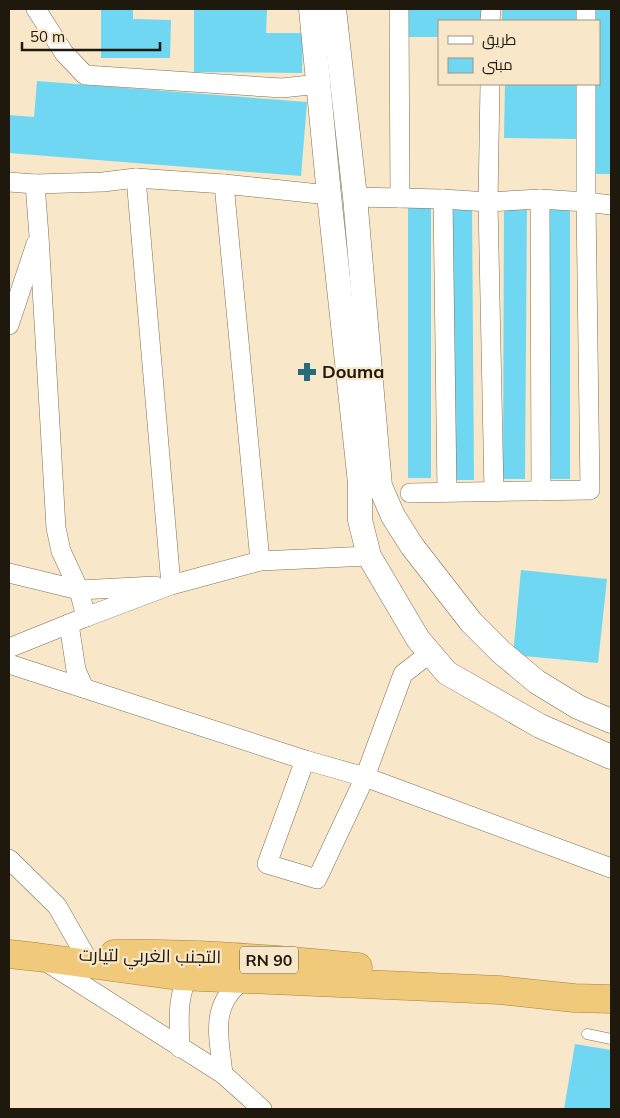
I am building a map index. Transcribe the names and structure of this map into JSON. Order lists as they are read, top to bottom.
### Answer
{
  "streets": {
    "highway": ["التجنب الغربي لتيارت", "RN 90"]
  },
  "places": {
    "pharmacy": ["Douma"]
  },
  "legend": ["طريق", "مبنى"],
  "scale_bar": "50 m"
}
